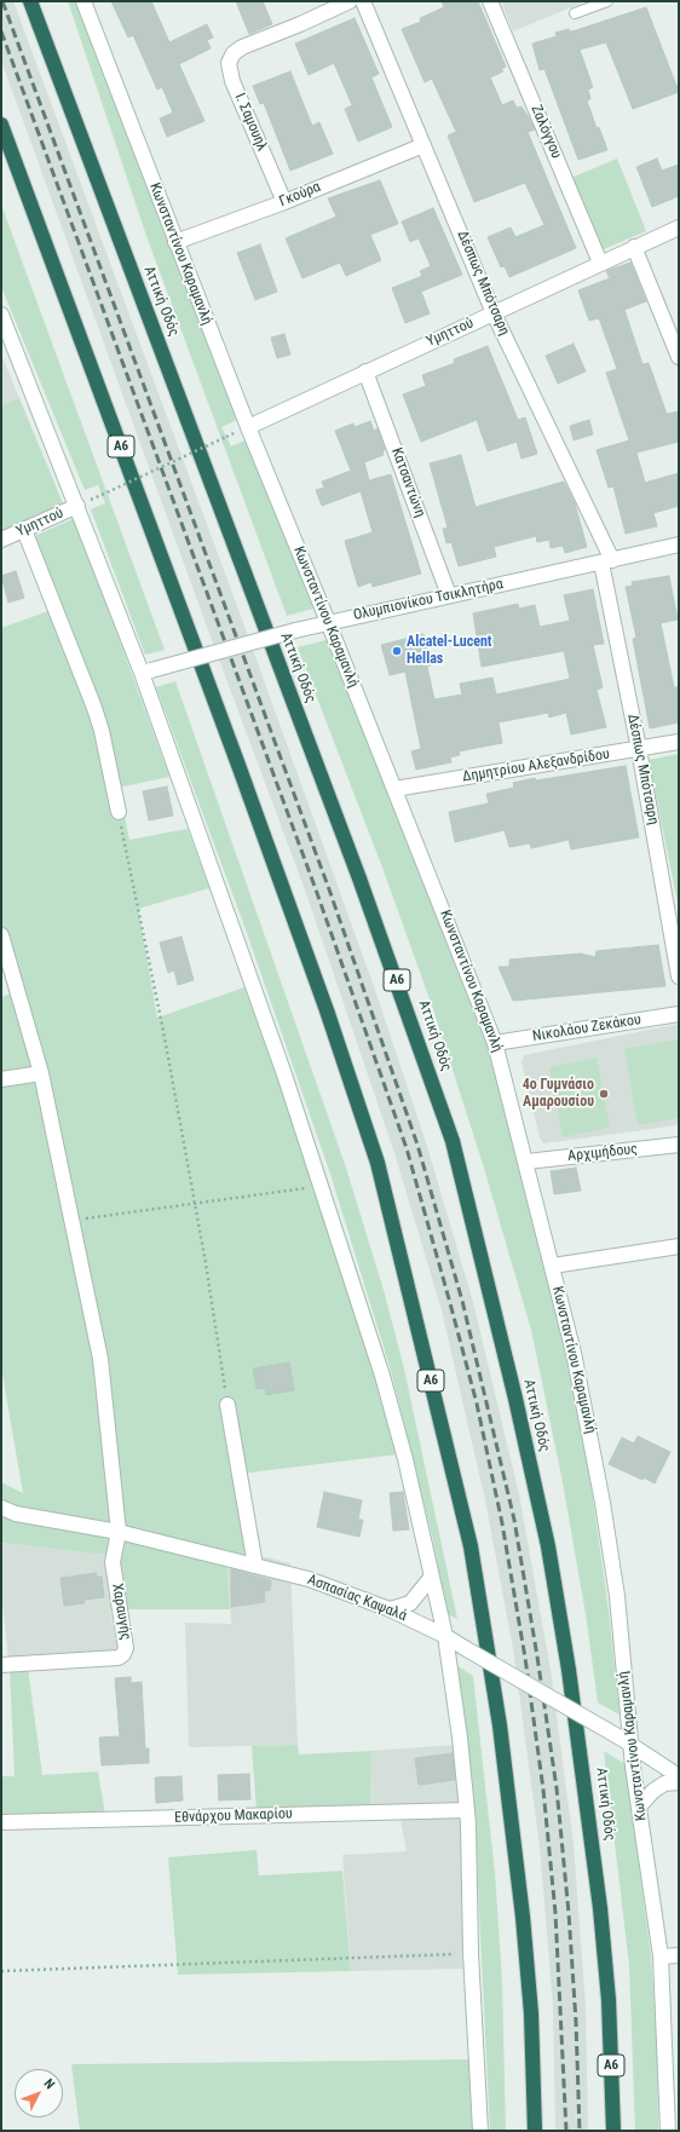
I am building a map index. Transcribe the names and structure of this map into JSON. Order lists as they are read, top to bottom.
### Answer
{
  "streets": {
    "highway": ["Αττική Οδός", "Α6"],
    "street": [
      "Ι. Σαμουηλ",
      "Ζαλόγγου",
      "Γκούρα",
      "Κωνσταντίνου Καραμανλή",
      "Δέσπως Μπότσαρη",
      "Υμηττού",
      "Κατσαντώνη",
      "Ολυμπιονίκου Τσικλητήρα",
      "Δημητρίου Αλεξανδρίδου",
      "Νικολάου Ζεκάκου",
      "Αρχιμήδους",
      "Ασπασίας Καψαλά",
      "Χαραυγής",
      "Εθνάρχου Μακαρίου"
    ]
  },
  "crossings": [
    ["Ι. Σαμουηλ", "Γκούρα"],
    ["Ζαλόγγου", "Υμηττού"],
    ["Γκούρα", "Κωνσταντίνου Καραμανλή"],
    ["Γκούρα", "Δέσπως Μπότσαρη"],
    ["Κωνσταντίνου Καραμανλή", "Υμηττού"],
    ["Κωνσταντίνου Καραμανλή", "Ολυμπιονίκου Τσικλητήρα"],
    ["Κωνσταντίνου Καραμανλή", "Δημητρίου Αλεξανδρίδου"],
    ["Κωνσταντίνου Καραμανλή", "Νικολάου Ζεκάκου"],
    ["Κωνσταντίνου Καραμανλή", "Αρχιμήδους"],
    ["Κωνσταντίνου Καραμανλή", "Ασπασίας Καψαλά"],
    ["Δέσπως Μπότσαρη", "Υμηττού"],
    ["Δέσπως Μπότσαρη", "Ολυμπιονίκου Τσικλητήρα"],
    ["Δέσπως Μπότσαρη", "Δημητρίου Αλεξανδρίδου"],
    ["Υμηττού", "Κατσαντώνη"],
    ["Κατσαντώνη", "Ολυμπιονίκου Τσικλητήρα"],
    ["Ασπασίας Καψαλά", "Χαραυγής"]
  ],
  "places": ["Alcatel-Lucent Hellas", "4ο Γυμνάσιο Αμαρουσίου"],
  "north": "top right"
}
